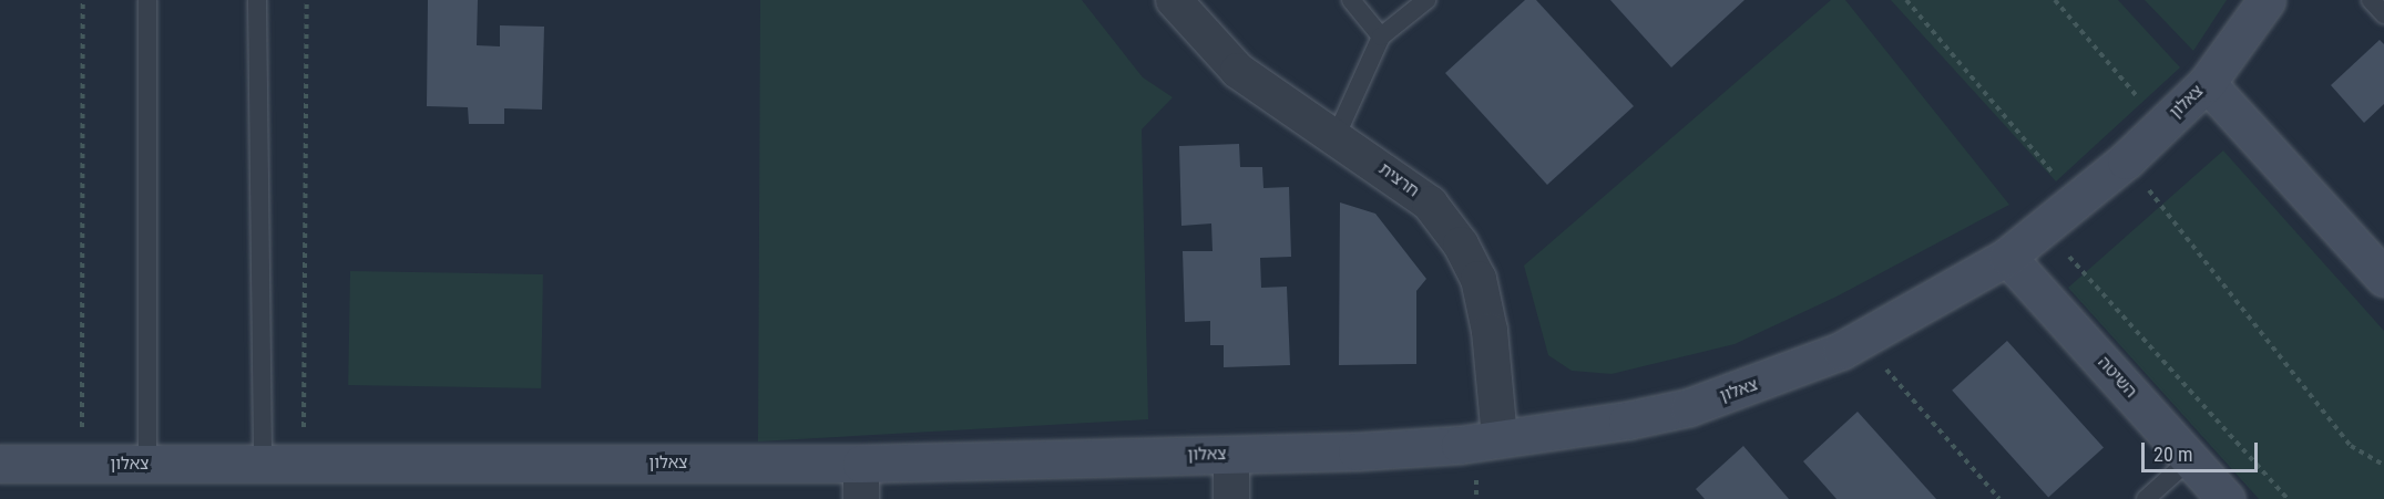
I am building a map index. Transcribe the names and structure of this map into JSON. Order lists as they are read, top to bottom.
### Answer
{
  "streets": {
    "street": ["צאלון", "חרצית", "השיטה"]
  },
  "crossings": [
    ["צאלון", "חרצית"],
    ["צאלון", "השיטה"]
  ],
  "scale_bar": "20 m"
}
